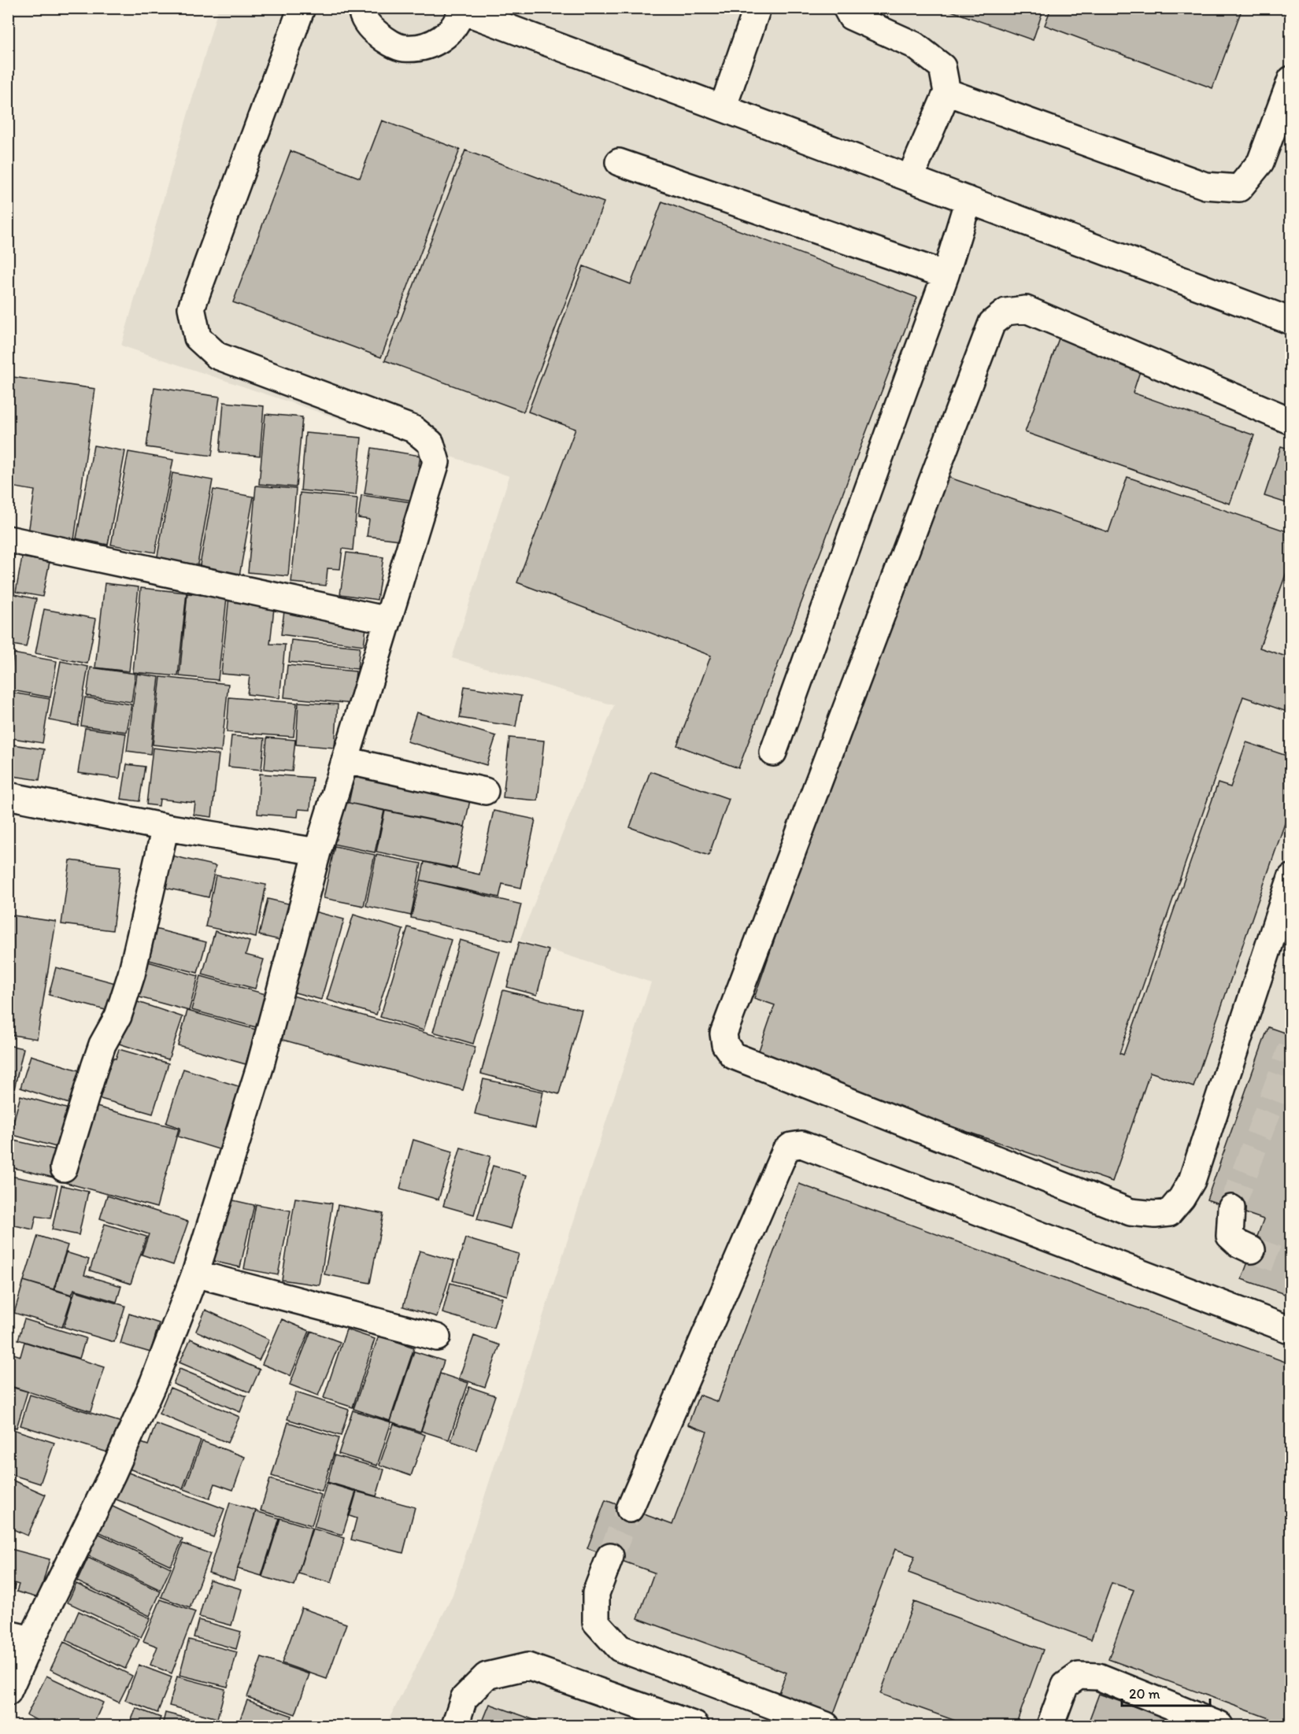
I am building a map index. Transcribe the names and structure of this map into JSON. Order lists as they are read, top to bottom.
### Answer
{
  "scale_bar": "20 m"
}
